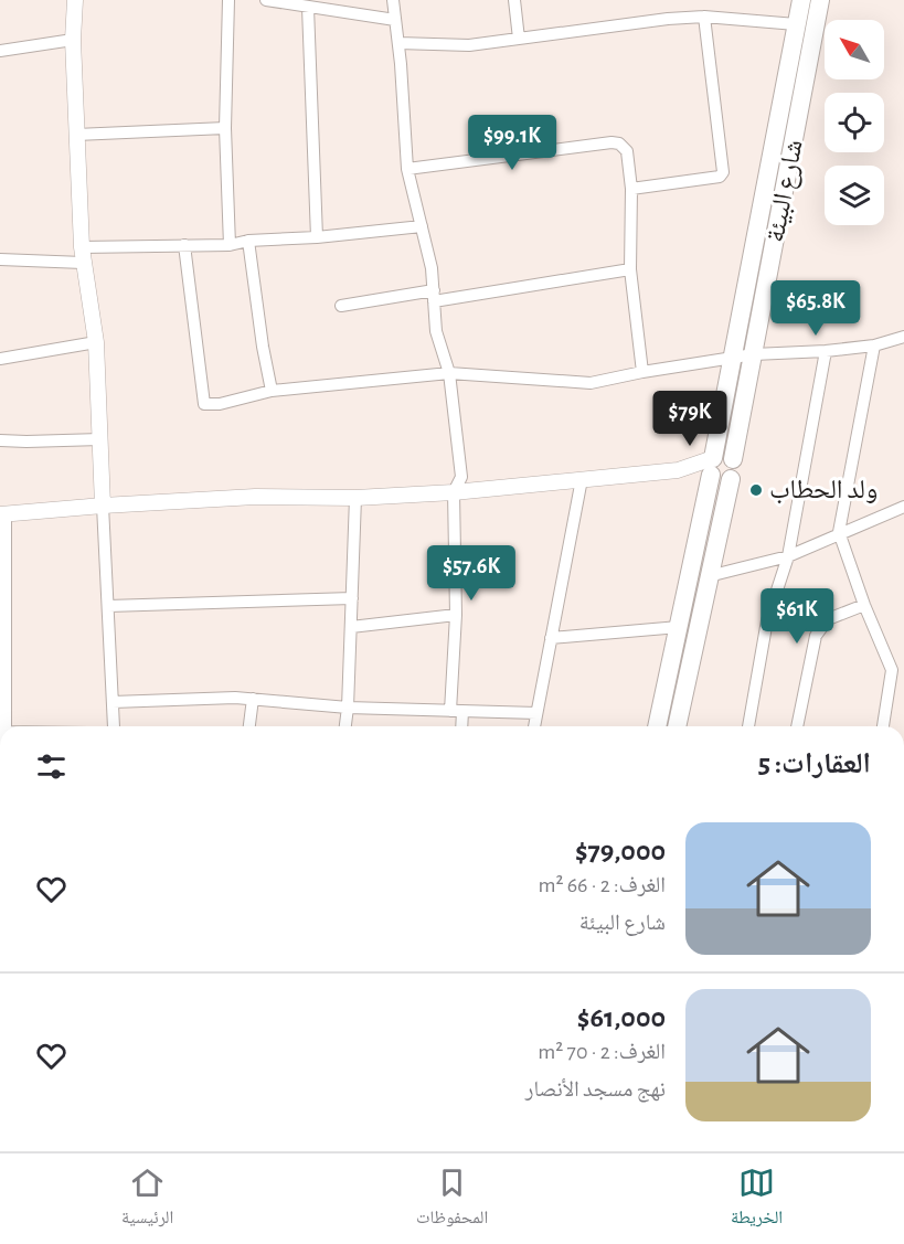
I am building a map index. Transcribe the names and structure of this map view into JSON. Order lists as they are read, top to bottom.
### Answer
{
  "streets": {
    "main road": ["شارع البيئة"]
  },
  "places": ["ولد الحطاب"],
  "north": "top left",
  "page": {
    "price": [
      "$99.1K",
      "$65.8K",
      "$79K",
      "$57.6K",
      "$61K"
    ],
    "heading": "العقارات: 5",
    "list": [
      {
        "name": "$79,000",
        "note": "الغرف: 2 · 66 m² · شارع البيئة"
      },
      {
        "name": "$61,000",
        "note": "الغرف: 2 · 70 m² · نهج مسجد الأنصار"
      }
    ],
    "tabs": ["الخريطة", "المحفوظات", "الرئيسية"]
  }
}
